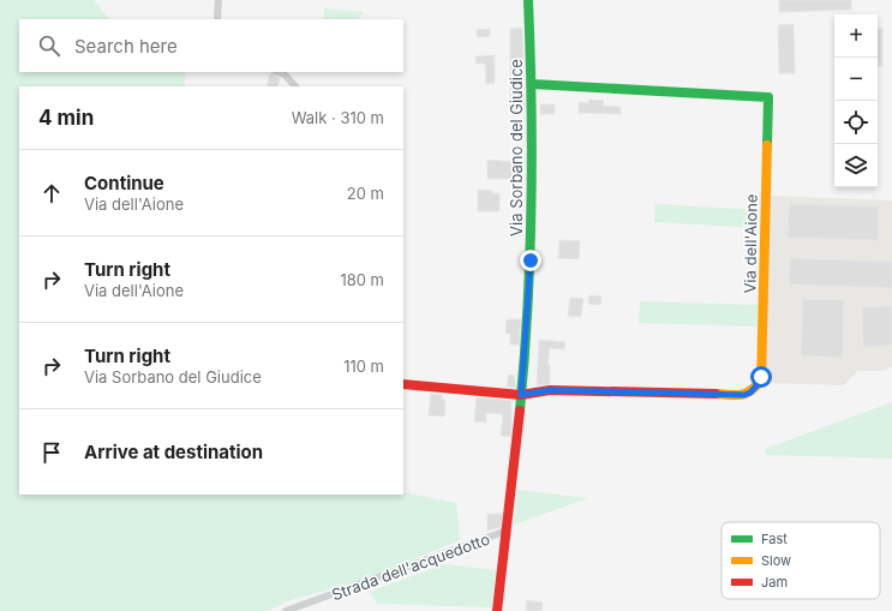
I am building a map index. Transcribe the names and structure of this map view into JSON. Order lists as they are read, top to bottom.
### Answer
{
  "streets": {
    "street": ["Via Sorbano del Giudice", "Via dell'Aione", "Strada dell'acquedotto"]
  },
  "crossings": [
    ["Via Sorbano del Giudice", "Via dell'Aione"],
    ["Via Sorbano del Giudice", "Strada dell'acquedotto"]
  ],
  "legend": ["Fast", "Slow", "Jam"],
  "page": {
    "map_buttons": ["+", "−"],
    "search": "Search here",
    "heading": ["4 min", "Walk · 310 m"],
    "list": [
      ["Continue", "Via dell'Aione", "20 m"],
      ["Turn right", "Via dell'Aione", "180 m"],
      ["Turn right", "Via Sorbano del Giudice", "110 m"],
      "Arrive at destination"
    ]
  }
}
